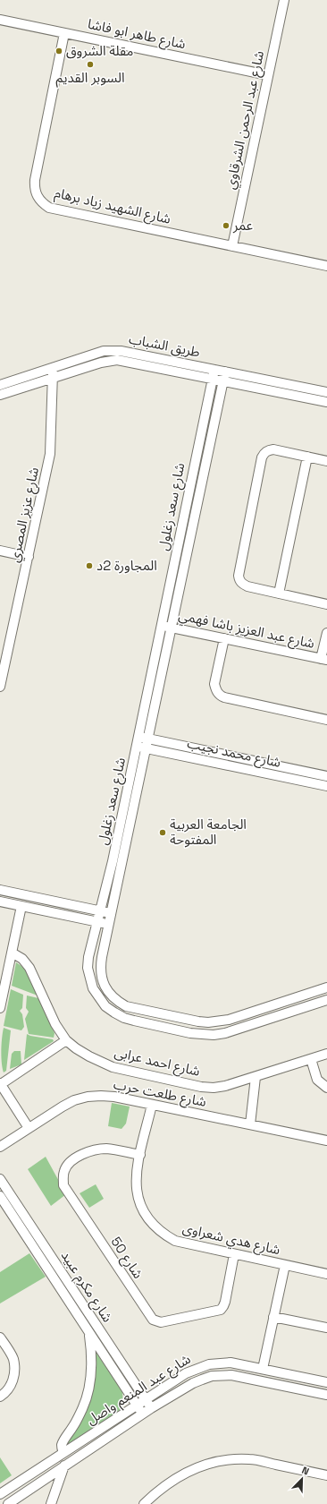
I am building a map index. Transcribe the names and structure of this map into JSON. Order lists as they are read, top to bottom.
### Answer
{
  "streets": {
    "street": [
      "شارع طاهر ابو فاشا",
      "شارع عبد الرحمن الشرقاوي",
      "شارع الشهيد زياد برهام",
      "طريق الشباب",
      "شارع سعد زغلول",
      "شارع عزيز المصري",
      "شارع عبد العزيز باشا فهمي",
      "شارع محمد نجيب",
      "شارع احمد عرابى",
      "شارع طلعت حرب",
      "شارع هدي شعراوى",
      "شارع 50",
      "شارع مكرم عبيد",
      "شارع عبد المنعم واصل"
    ]
  },
  "crossings": [
    ["شارع طاهر ابو فاشا", "شارع عبد الرحمن الشرقاوي"],
    ["شارع طاهر ابو فاشا", "شارع الشهيد زياد برهام"],
    ["شارع عبد الرحمن الشرقاوي", "شارع الشهيد زياد برهام"],
    ["طريق الشباب", "شارع سعد زغلول"],
    ["طريق الشباب", "شارع عزيز المصري"],
    ["شارع سعد زغلول", "شارع عبد العزيز باشا فهمي"],
    ["شارع سعد زغلول", "شارع محمد نجيب"],
    ["شارع طلعت حرب", "شارع هدي شعراوى"],
    ["شارع هدي شعراوى", "شارع 50"],
    ["شارع مكرم عبيد", "شارع عبد المنعم واصل"]
  ],
  "places": [
    "مقلة الشروق",
    "السوبر القديم",
    "عمر",
    "المجاورة 2د",
    "الجامعة العربية المفتوحة"
  ],
  "north": "top right"
}
